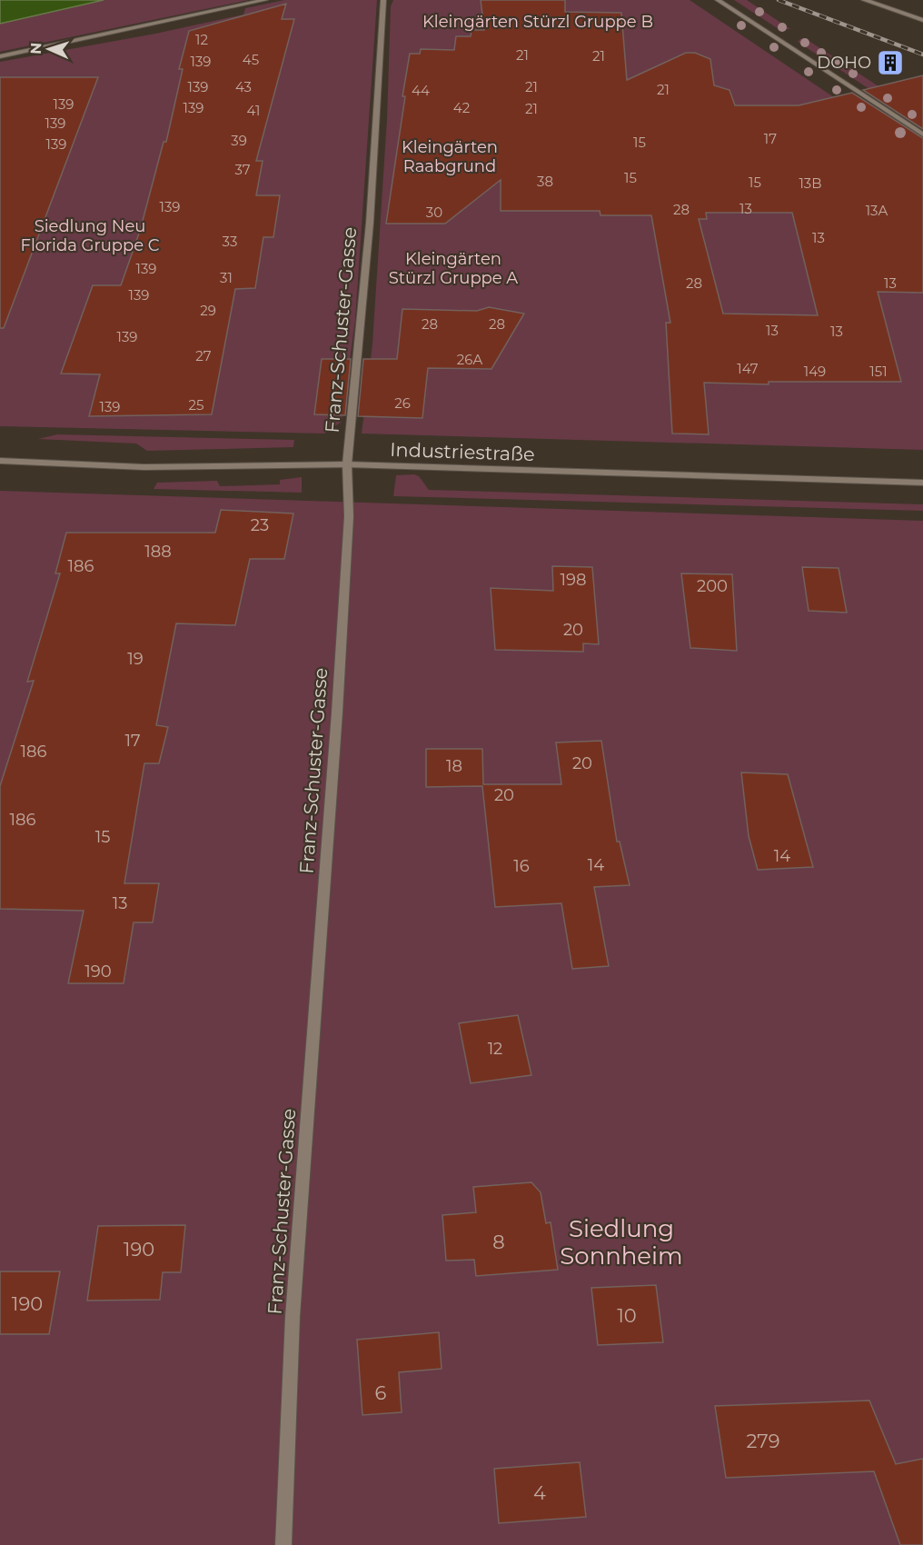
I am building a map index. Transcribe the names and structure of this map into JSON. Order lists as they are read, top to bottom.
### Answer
{
  "streets": {
    "street": ["Franz-Schuster-Gasse", "Industriestraße"]
  },
  "crossings": [
    ["Franz-Schuster-Gasse", "Industriestraße"]
  ],
  "parks": [
    "Kleingärten Stürzl Gruppe B",
    "Kleingärten Raabgrund",
    "Siedlung Neu Florida Gruppe C",
    "Kleingärten Stürzl Gruppe A",
    "Siedlung Sonnheim"
  ],
  "places": {
    "building": ["DOHO"]
  },
  "house_numbers": [
    "12",
    "21",
    "21",
    "45",
    "139",
    "139",
    "43",
    "21",
    "21",
    "44",
    "139",
    "139",
    "42",
    "21",
    "41",
    "139",
    "17",
    "39",
    "15",
    "139",
    "37",
    "15",
    "38",
    "15",
    "13B",
    "139",
    "13",
    "28",
    "13A",
    "30",
    "13",
    "33",
    "139",
    "31",
    "28",
    "13",
    "139",
    "29",
    "28",
    "28",
    "13",
    "13",
    "139",
    "27",
    "26A",
    "147",
    "149",
    "151",
    "26",
    "25",
    "139",
    "23",
    "188",
    "186",
    "198",
    "200",
    "20",
    "19",
    "17",
    "186",
    "20",
    "18",
    "20",
    "186",
    "15",
    "14",
    "14",
    "16",
    "13",
    "190",
    "12",
    "8",
    "190",
    "190",
    "10",
    "6",
    "279",
    "4"
  ],
  "north": "left"
}
